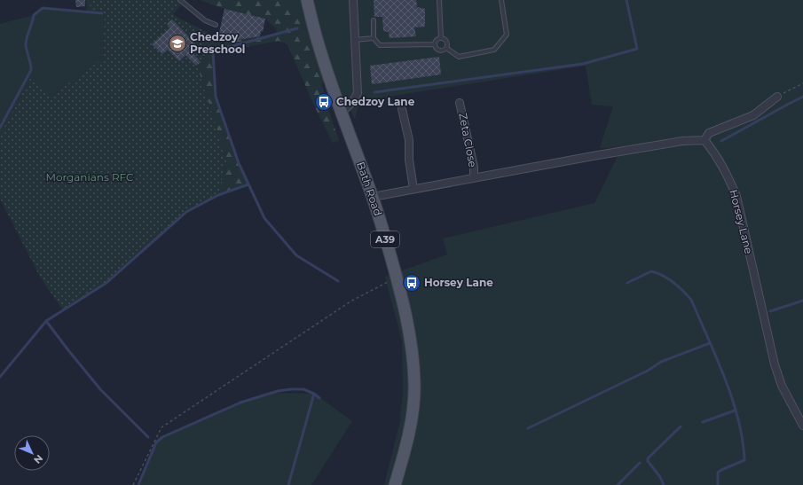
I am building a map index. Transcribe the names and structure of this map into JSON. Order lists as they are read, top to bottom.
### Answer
{
  "streets": {
    "main road": ["Bath Road", "A39"],
    "street": ["Zeta Close", "Horsey Lane"]
  },
  "parks": ["Morganians RFC"],
  "places": {
    "school or university": ["Chedzoy Preschool"],
    "bus stop": ["Chedzoy Lane", "Horsey Lane"]
  },
  "north": "bottom right"
}
